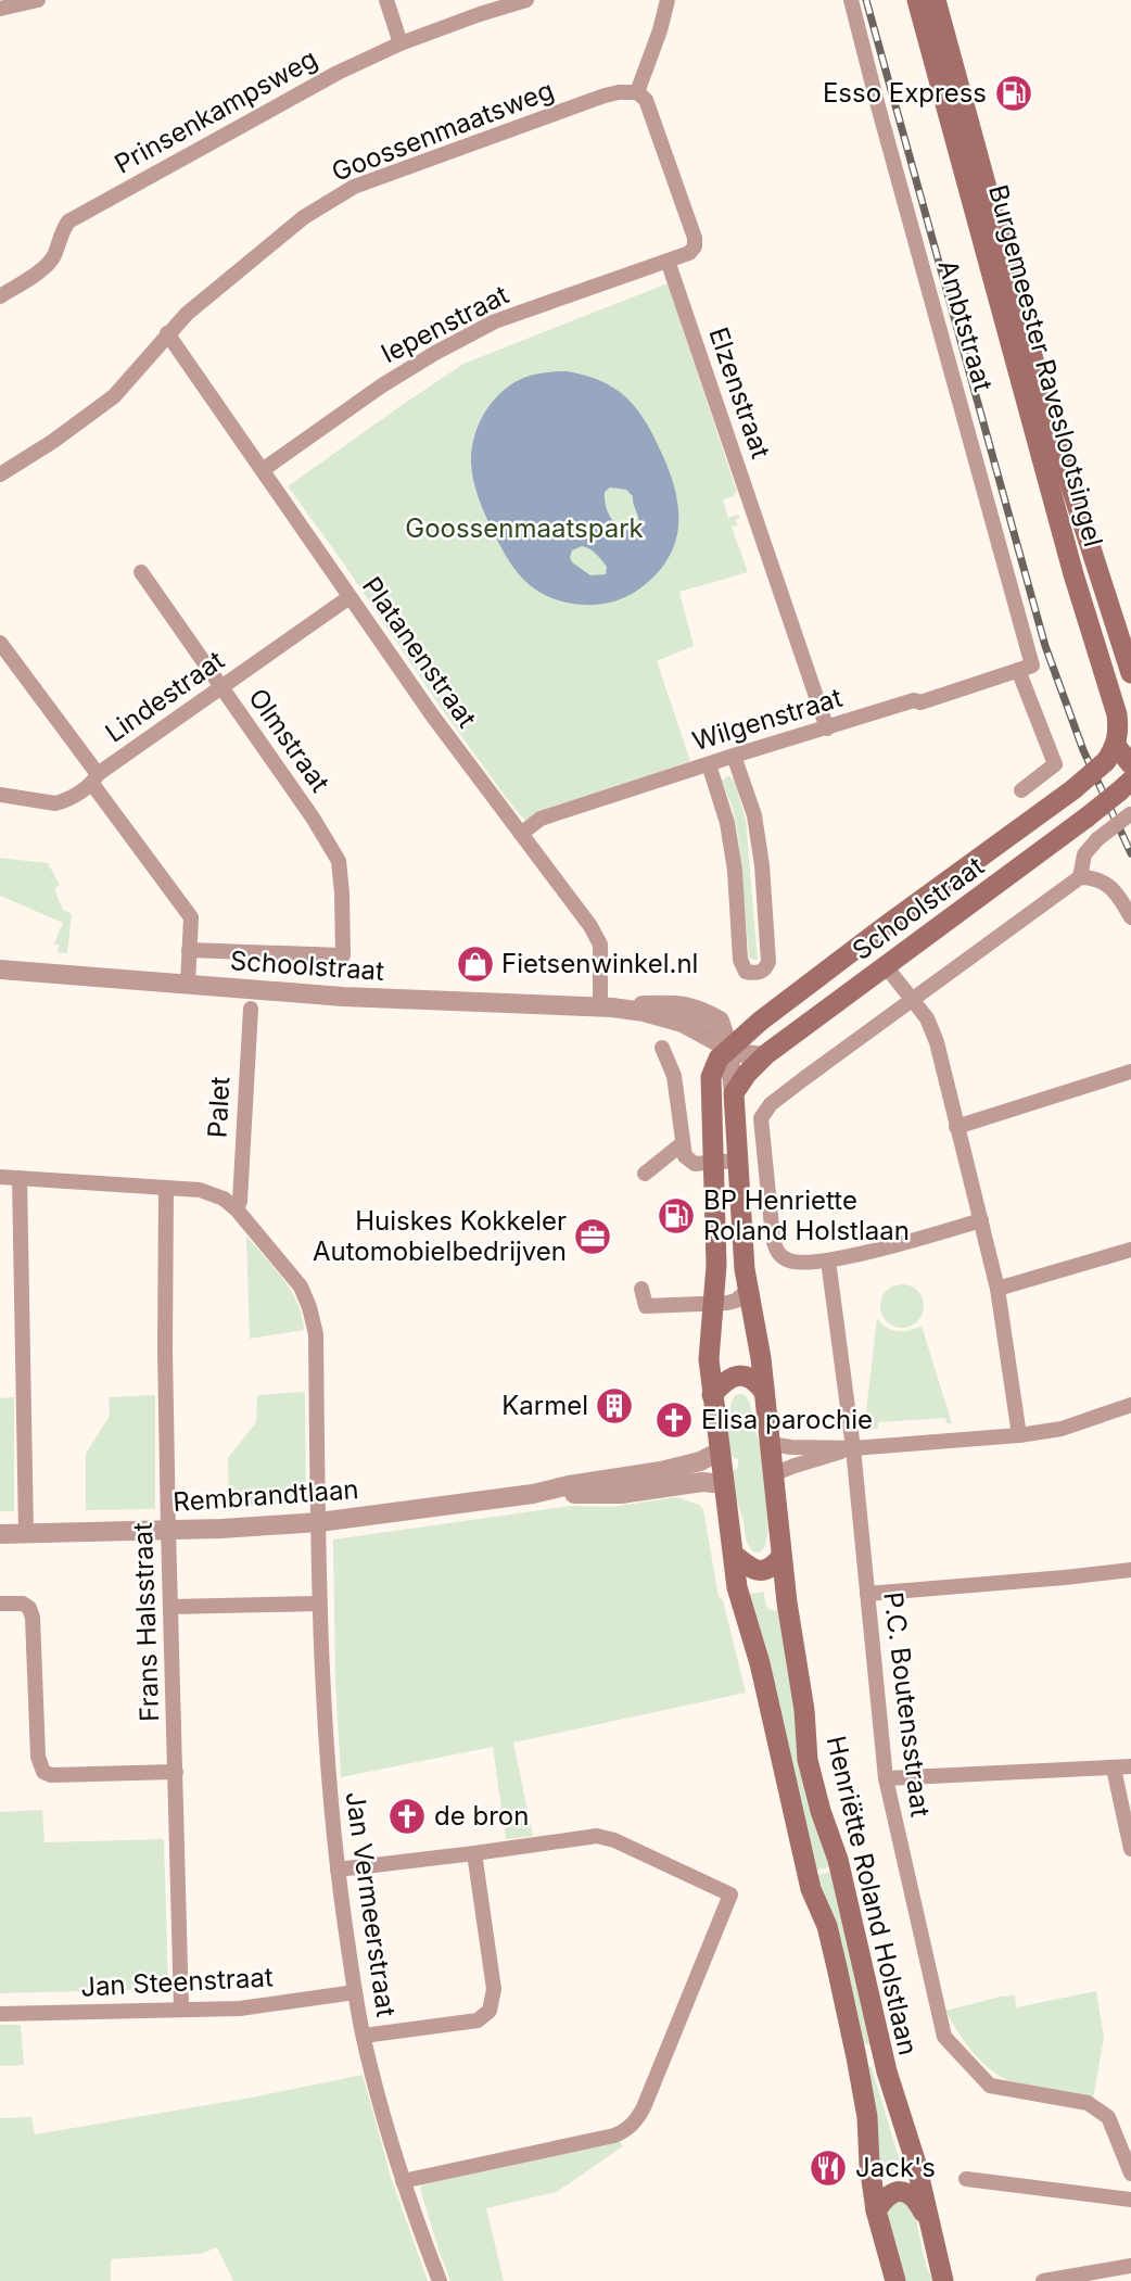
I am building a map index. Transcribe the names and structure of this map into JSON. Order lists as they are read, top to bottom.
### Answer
{
  "streets": {
    "main road": ["Burgemeester Raveslootsingel", "Schoolstraat", "Henriëtte Roland Holstlaan"],
    "street": [
      "Prinsenkampsweg",
      "Goossenmaatsweg",
      "Iepenstraat",
      "Ambtstraat",
      "Elzenstraat",
      "Platanenstraat",
      "Lindestraat",
      "Wilgenstraat",
      "Olmstraat",
      "Palet",
      "Rembrandtlaan",
      "Frans Halsstraat",
      "P.C. Boutensstraat",
      "Jan Vermeerstraat",
      "Jan Steenstraat"
    ]
  },
  "crossings": [
    ["Goossenmaatsweg", "Platanenstraat"],
    ["Iepenstraat", "Elzenstraat"],
    ["Iepenstraat", "Platanenstraat"],
    ["Ambtstraat", "Wilgenstraat"],
    ["Burgemeester Raveslootsingel", "Schoolstraat"],
    ["Elzenstraat", "Wilgenstraat"],
    ["Platanenstraat", "Lindestraat"],
    ["Platanenstraat", "Wilgenstraat"],
    ["Platanenstraat", "Schoolstraat"],
    ["Lindestraat", "Olmstraat"],
    ["Olmstraat", "Schoolstraat"],
    ["Schoolstraat", "Henriëtte Roland Holstlaan"],
    ["Palet", "Jan Vermeerstraat"],
    ["Rembrandtlaan", "Frans Halsstraat"],
    ["Rembrandtlaan", "Henriëtte Roland Holstlaan"],
    ["Rembrandtlaan", "Jan Vermeerstraat"],
    ["Frans Halsstraat", "Jan Steenstraat"],
    ["Jan Vermeerstraat", "Jan Steenstraat"]
  ],
  "parks": ["Goossenmaatspark"],
  "places": {
    "fuel station": ["Esso Express", "BP Henriette Roland Holstlaan"],
    "shop": ["Fietsenwinkel.nl"],
    "office": ["Huiskes Kokkeler Automobielbedrijven"],
    "building": ["Karmel"],
    "church": ["Elisa parochie", "de bron"],
    "restaurant": ["Jack's"]
  }
}
